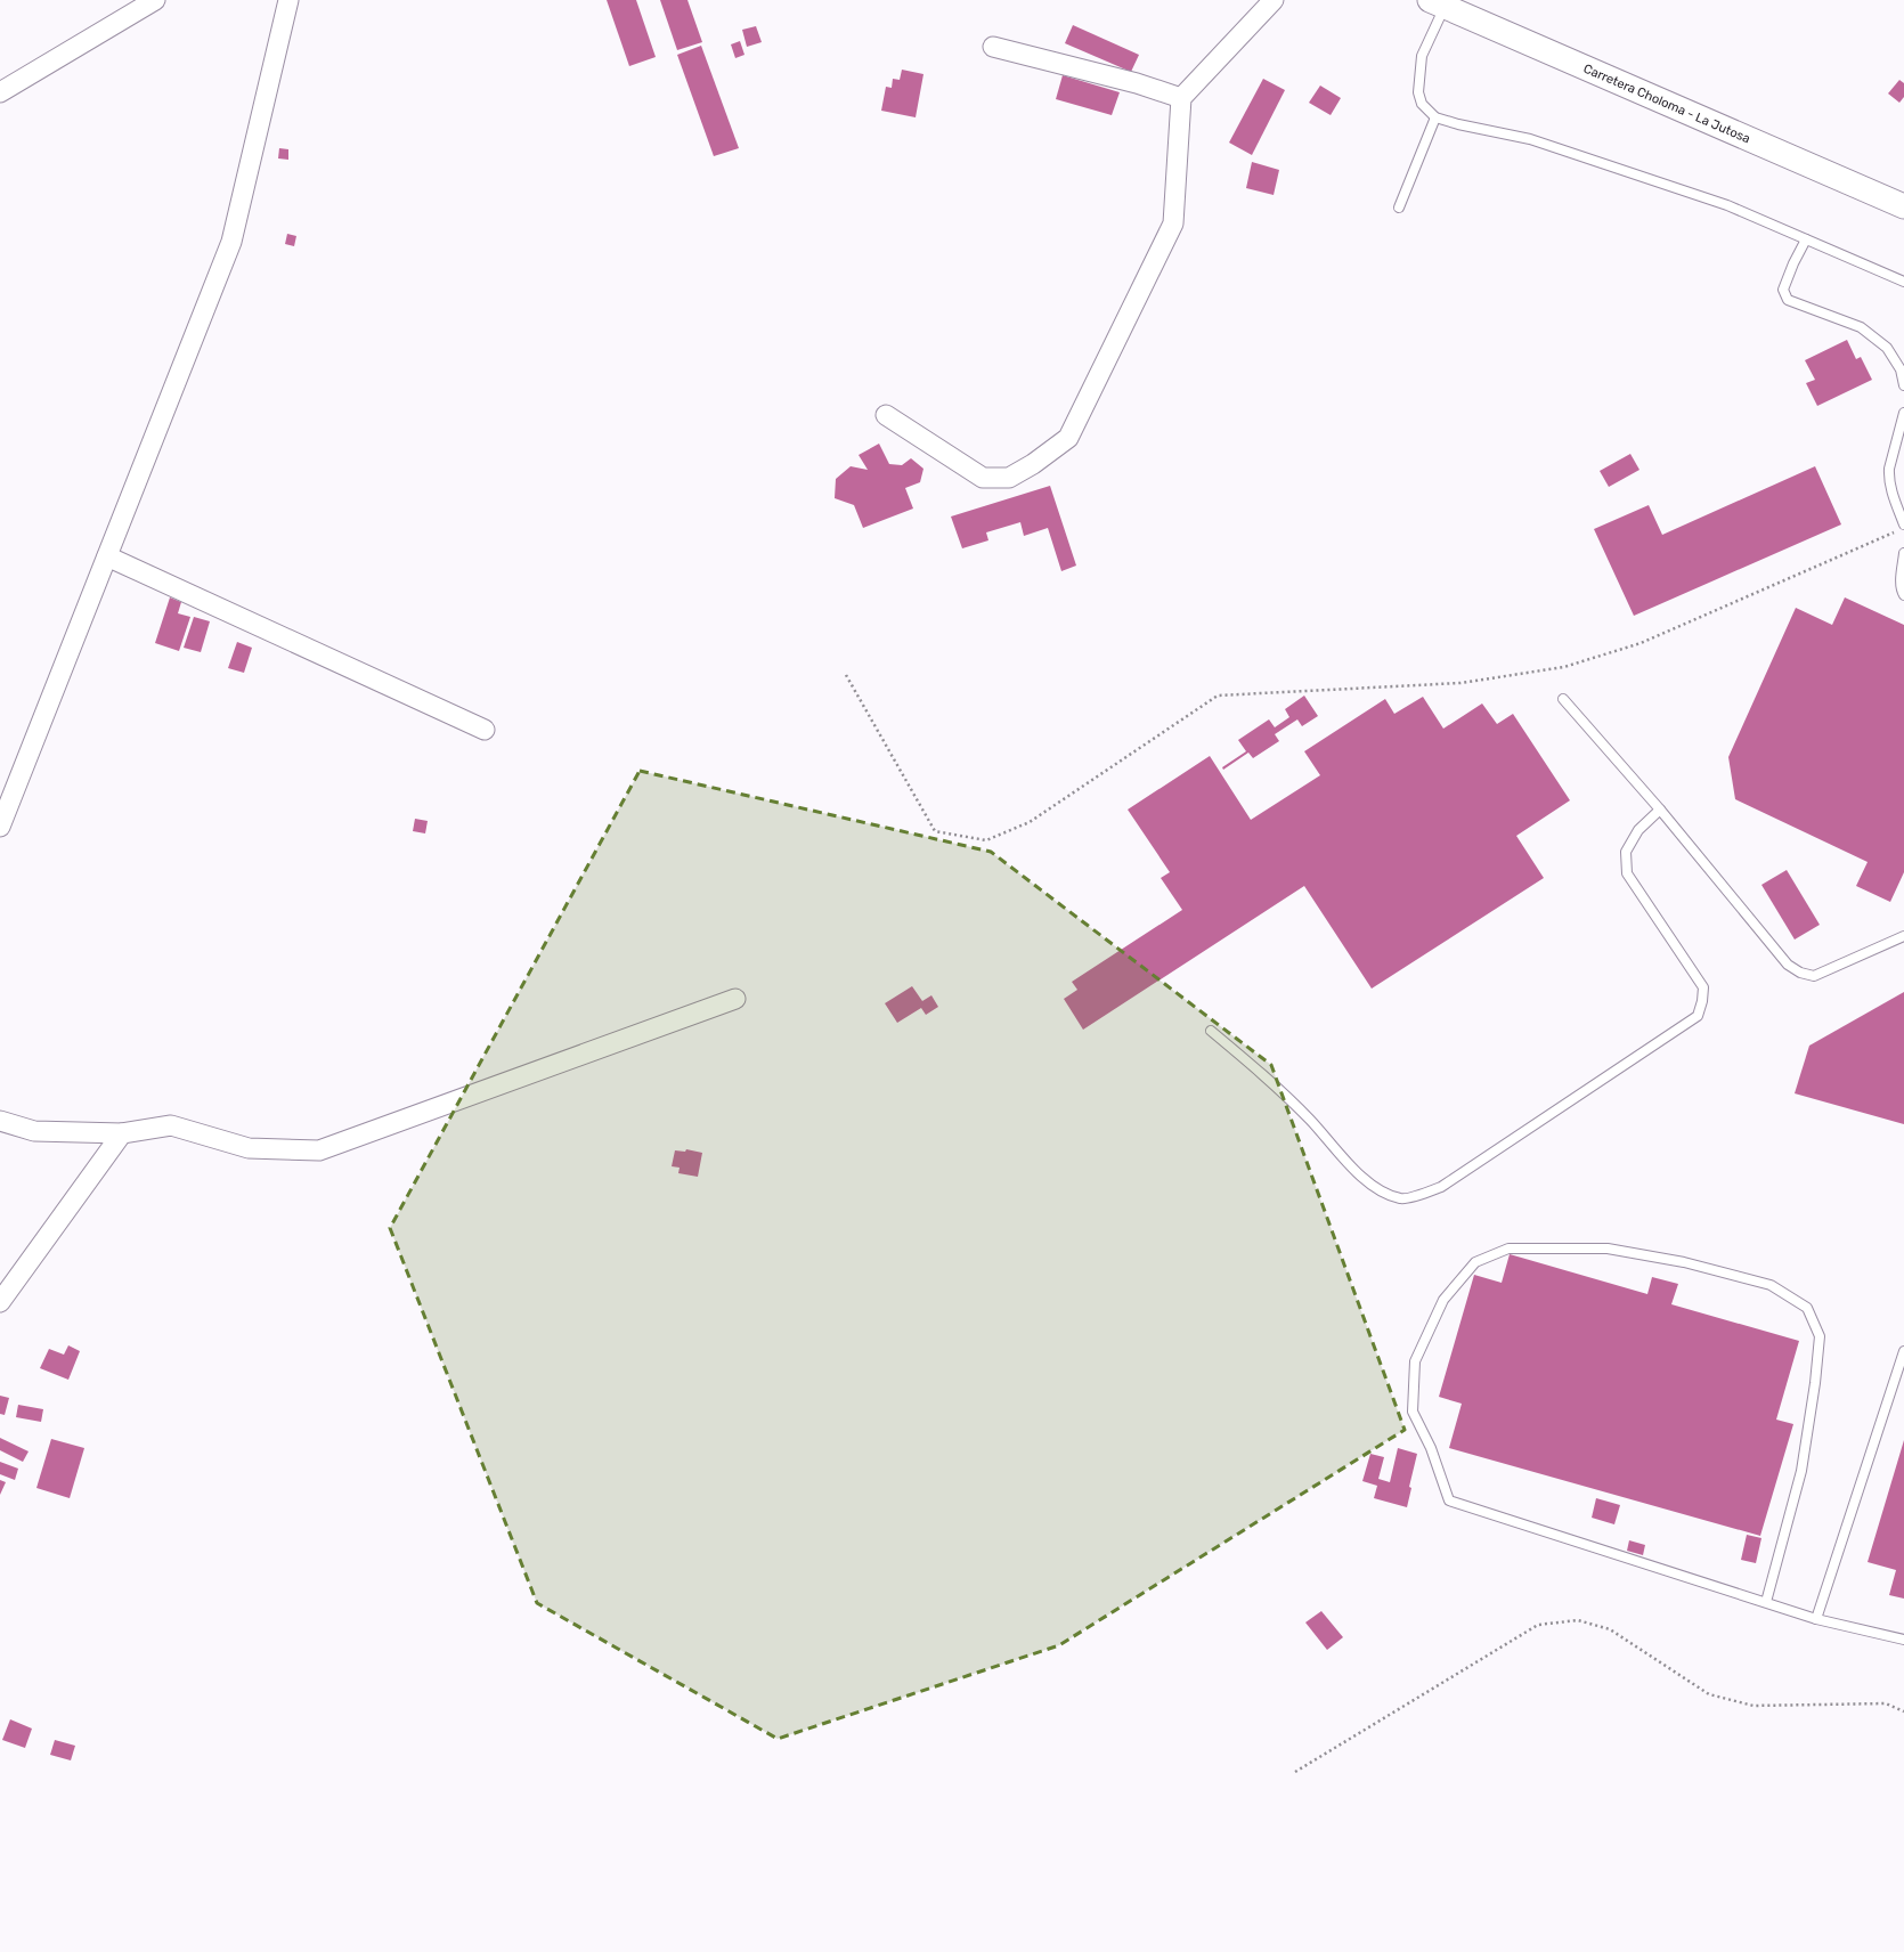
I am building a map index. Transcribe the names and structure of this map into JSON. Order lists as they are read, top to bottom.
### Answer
{
  "streets": {
    "street": ["Carretera Choloma - La Jutosa"]
  }
}
